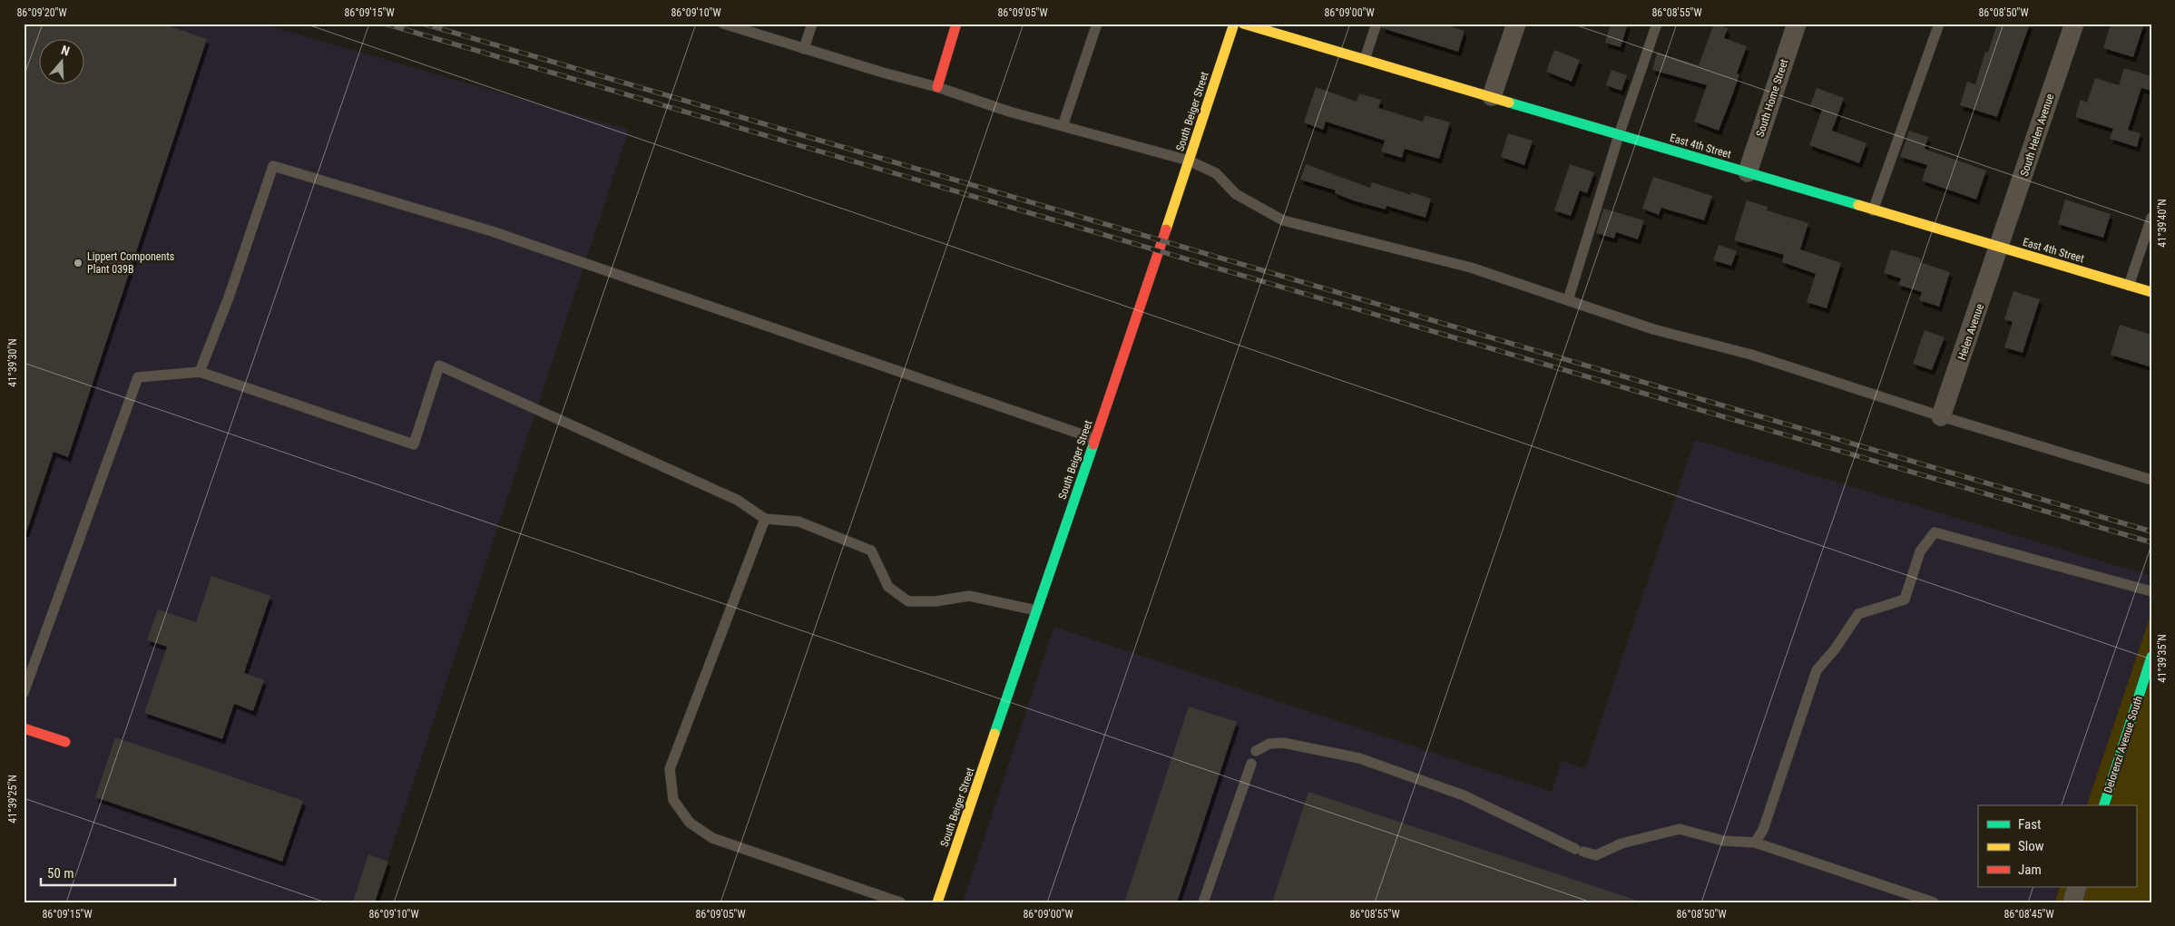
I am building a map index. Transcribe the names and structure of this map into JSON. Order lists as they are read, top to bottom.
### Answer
{
  "streets": {
    "street": [
      "South Home Street",
      "South Beiger Street",
      "South Helen Avenue",
      "East 4th Street",
      "Helen Avenue",
      "Delorenzi Avenue South"
    ]
  },
  "crossings": [
    ["South Home Street", "East 4th Street"],
    ["South Helen Avenue", "East 4th Street"],
    ["South Helen Avenue", "Helen Avenue"],
    ["East 4th Street", "Helen Avenue"]
  ],
  "places": ["Lippert Components Plant 039B"],
  "legend": ["Fast", "Slow", "Jam"],
  "scale_bar": "50 m",
  "north": "top",
  "coordinates": [
    "86°09'20\"W",
    "86°09'15\"W",
    "86°09'10\"W",
    "86°09'05\"W",
    "86°09'00\"W",
    "86°08'55\"W",
    "86°08'50\"W",
    "41°39'40\"N",
    "41°39'30\"N",
    "41°39'35\"N",
    "41°39'25\"N",
    "86°08'45\"W"
  ]
}
